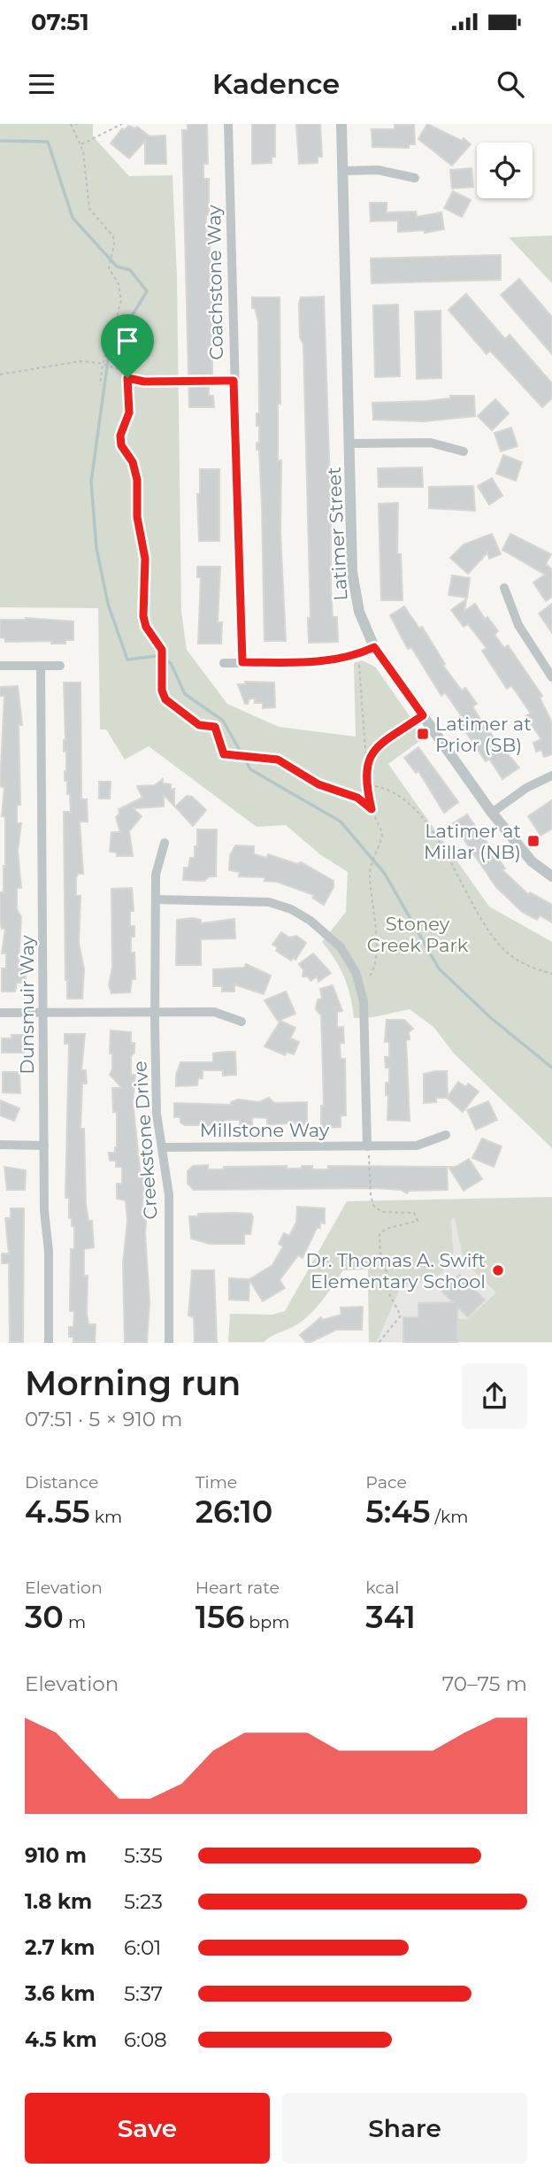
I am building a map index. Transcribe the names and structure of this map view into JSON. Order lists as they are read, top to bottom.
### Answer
{
  "streets": {
    "street": [
      "Coachstone Way",
      "Latimer Street",
      "Dunsmuir Way",
      "Millstone Way",
      "Creekstone Drive"
    ]
  },
  "crossings": [
    ["Millstone Way", "Creekstone Drive"]
  ],
  "parks": ["Stoney Creek Park"],
  "places": {
    "transit": ["Latimer at Prior (SB)", "Latimer at Millar (NB)"],
    "other": ["Dr. Thomas A. Swift Elementary School"]
  },
  "page": {
    "status": "07:51",
    "header": "Kadence",
    "heading": ["Morning run", "07:51 · 5 × 910 m"],
    "stats": [
      ["Distance", "4.55 km"],
      ["Time", "26:10"],
      ["Pace", "5:45 /km"],
      ["Elevation", "30 m"],
      ["Heart rate", "156 bpm"],
      ["kcal", "341"]
    ],
    "chart": ["Elevation", "70–75 m"],
    "list": [
      {
        "name": "910 m",
        "note": "5:35"
      },
      {
        "name": "1.8 km",
        "note": "5:23"
      },
      {
        "name": "2.7 km",
        "note": "6:01"
      },
      {
        "name": "3.6 km",
        "note": "5:37"
      },
      {
        "name": "4.5 km",
        "note": "6:08"
      }
    ],
    "buttons": ["Save", "Share"]
  }
}
